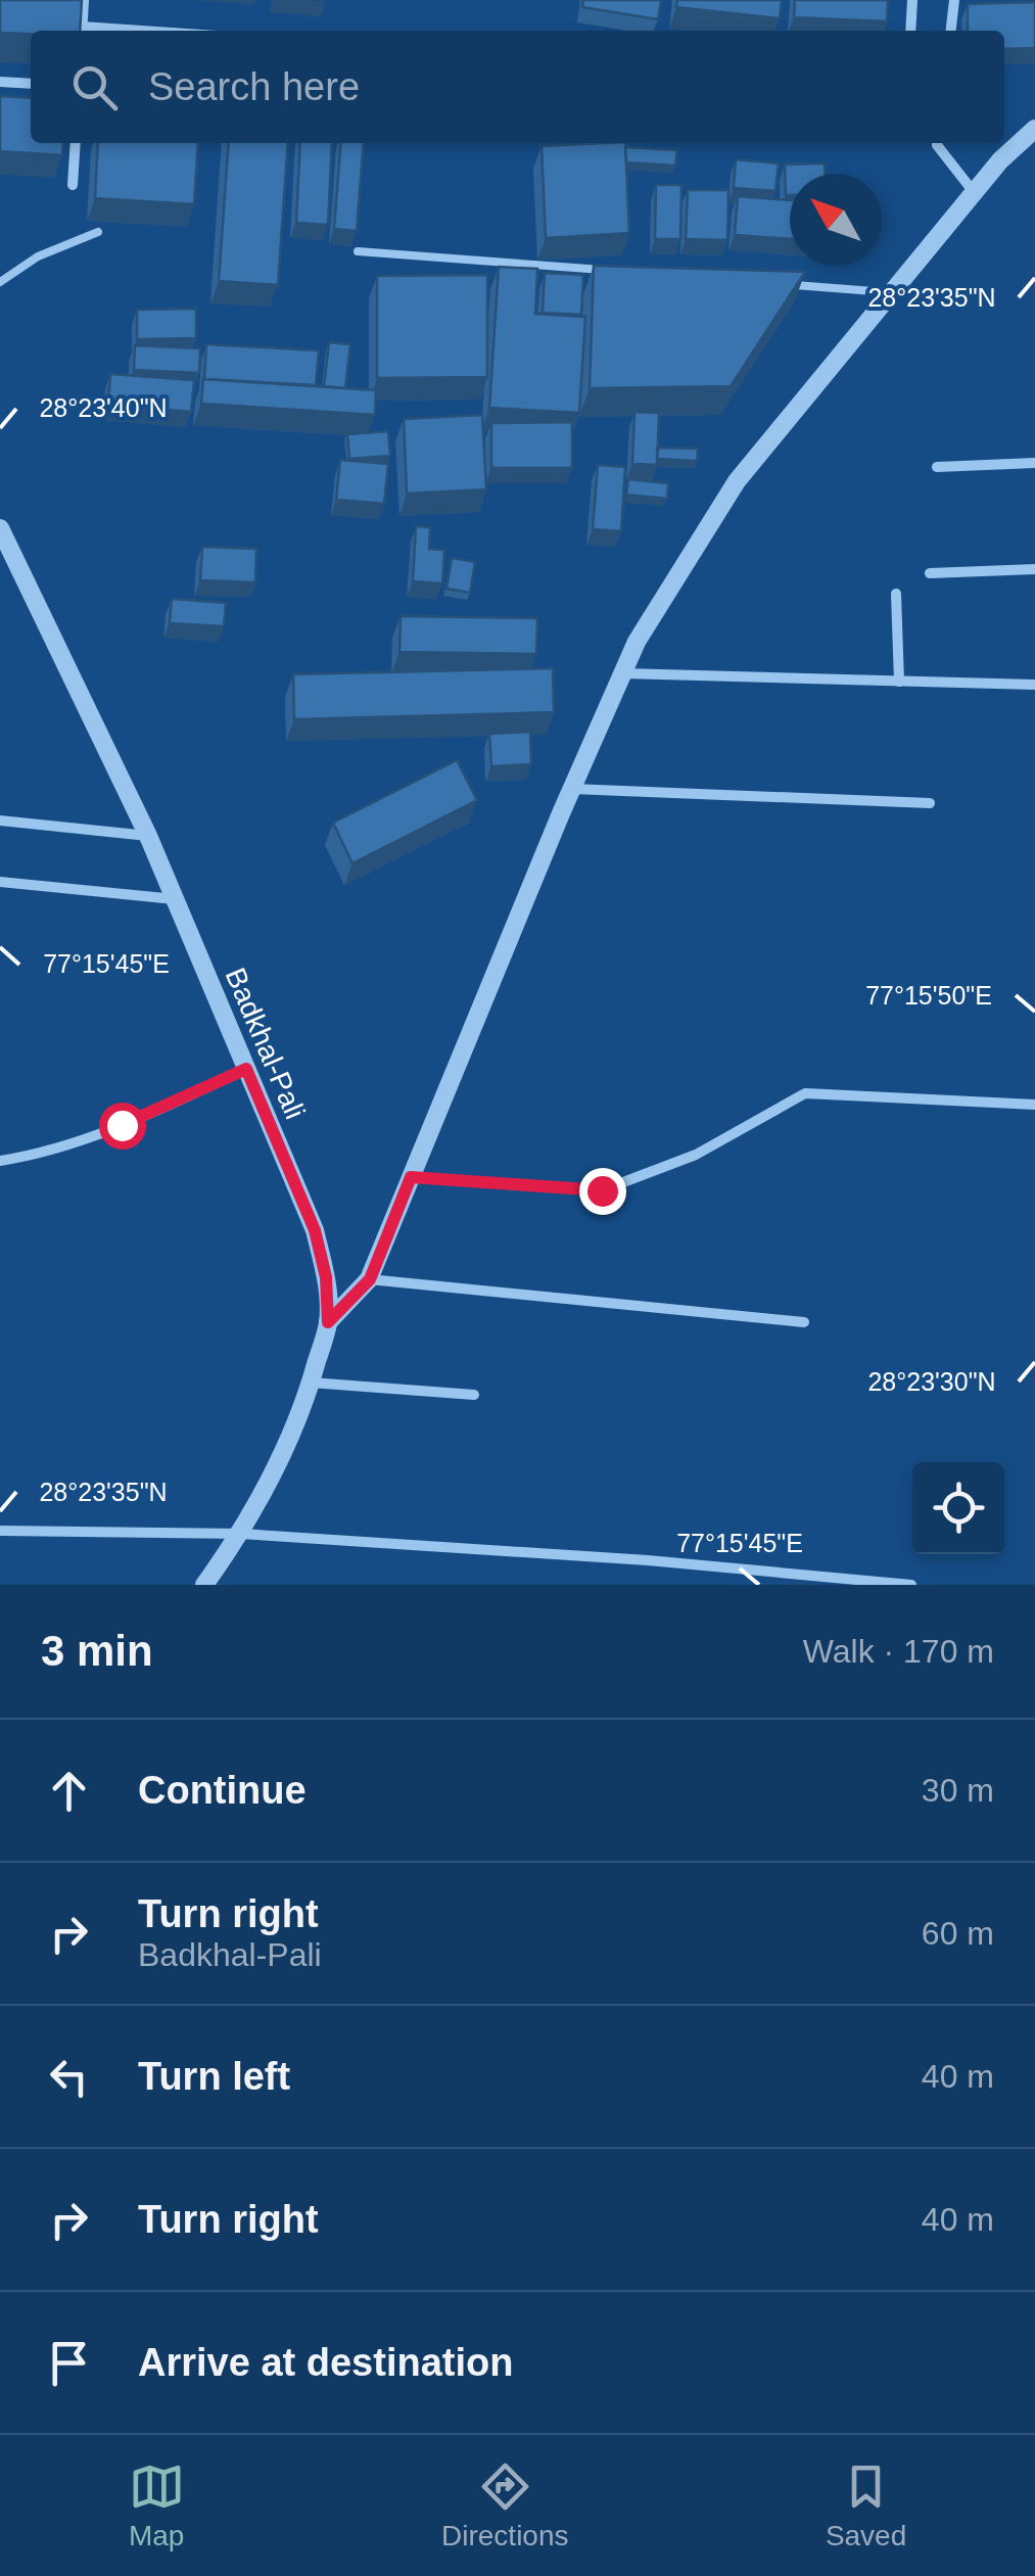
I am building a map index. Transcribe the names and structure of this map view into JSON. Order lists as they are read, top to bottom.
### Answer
{
  "streets": {
    "street": ["Badkhal-Pali"]
  },
  "north": "top left",
  "page": {
    "search": "Search here",
    "heading": ["3 min", "Walk · 170 m"],
    "list": [
      ["Continue", "30 m"],
      ["Turn right", "Badkhal-Pali", "60 m"],
      ["Turn left", "40 m"],
      ["Turn right", "40 m"],
      "Arrive at destination"
    ],
    "nav": ["Map", "Directions", "Saved"]
  },
  "coordinates": [
    "28°23'35\"N",
    "28°23'40\"N",
    "77°15'45\"E",
    "77°15'50\"E",
    "28°23'30\"N"
  ]
}
